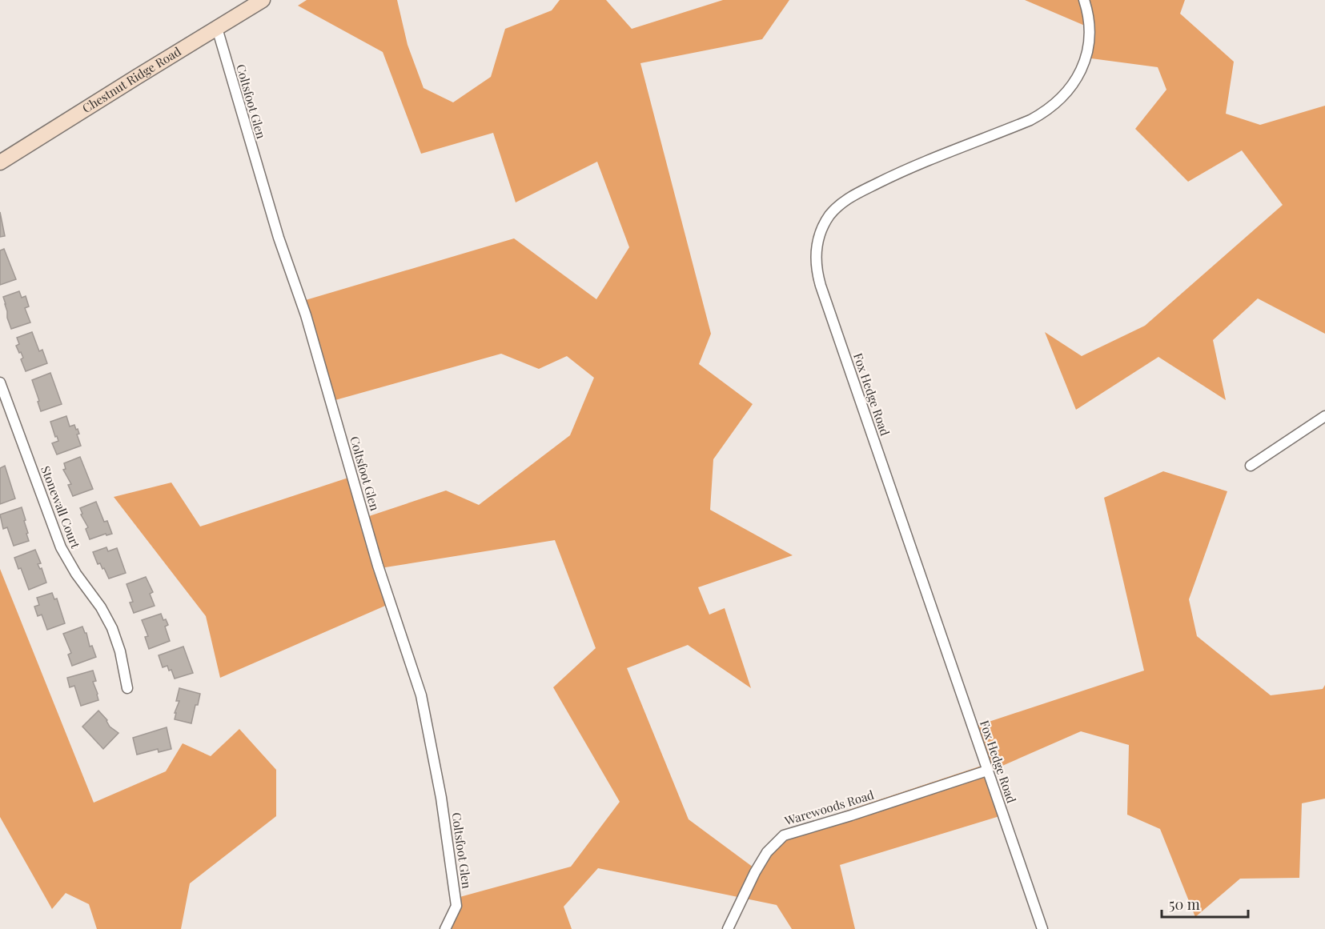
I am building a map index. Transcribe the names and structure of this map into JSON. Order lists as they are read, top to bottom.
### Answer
{
  "streets": {
    "main road": ["Chestnut Ridge Road"],
    "street": [
      "Coltsfoot Glen",
      "Fox Hedge Road",
      "Stonewall Court",
      "Warewoods Road"
    ]
  },
  "crossings": [
    ["Chestnut Ridge Road", "Coltsfoot Glen"],
    ["Fox Hedge Road", "Warewoods Road"]
  ],
  "scale_bar": "50 m"
}
